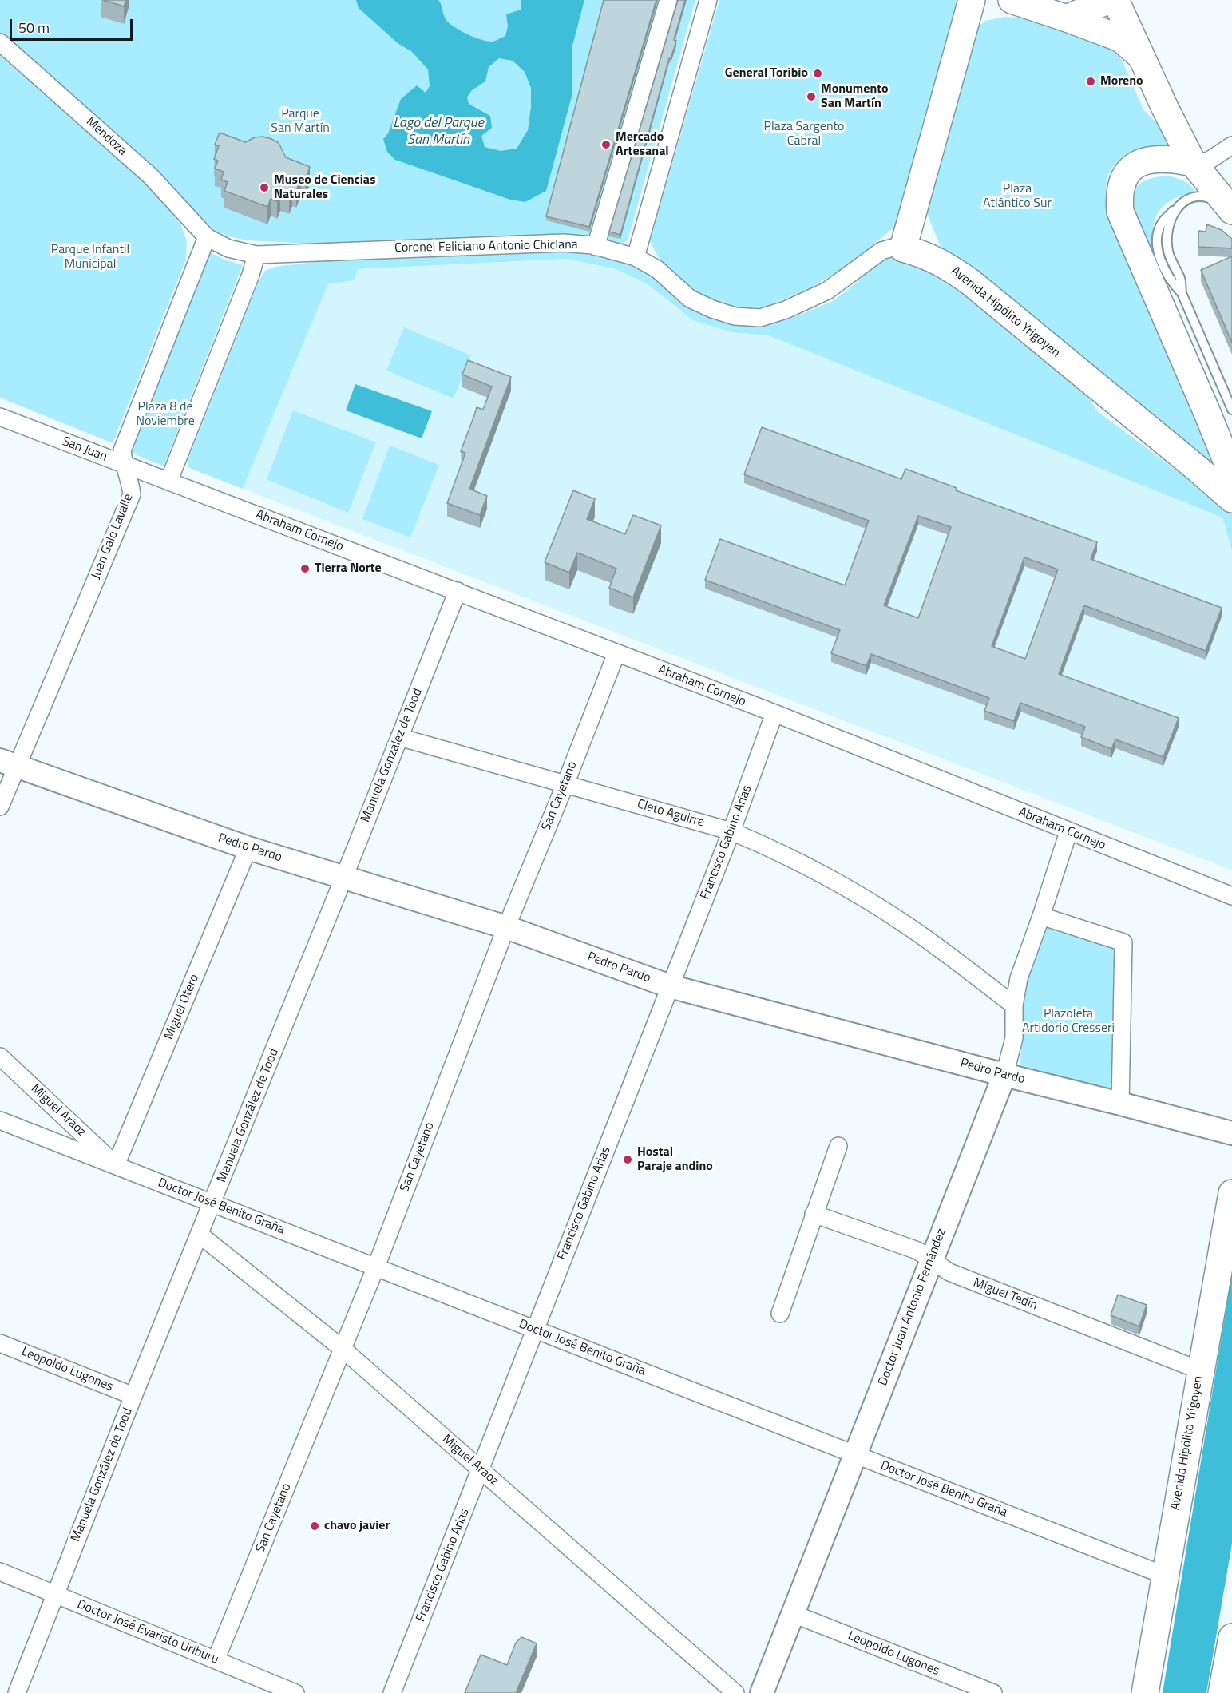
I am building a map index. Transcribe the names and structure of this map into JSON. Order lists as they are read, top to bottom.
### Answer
{
  "streets": {
    "main road": ["Avenida Hipólito Yrigoyen"],
    "street": [
      "Mendoza",
      "Coronel Feliciano Antonio Chiclana",
      "San Juan",
      "Abraham Cornejo",
      "Juan Galo Lavalle",
      "Manuela González de Tood",
      "San Cayetano",
      "Cleto Aguirre",
      "Francisco Gabino Arias",
      "Pedro Pardo",
      "Miguel Otero",
      "Miguel Aráoz",
      "Doctor José Benito Graña",
      "Miguel Tedín",
      "Doctor Juan Antonio Fernández",
      "Leopoldo Lugones",
      "Doctor José Evaristo Uriburu"
    ]
  },
  "crossings": [
    ["Mendoza", "Coronel Feliciano Antonio Chiclana"],
    ["Mendoza", "Juan Galo Lavalle"],
    ["Coronel Feliciano Antonio Chiclana", "Avenida Hipólito Yrigoyen"],
    ["Coronel Feliciano Antonio Chiclana", "Juan Galo Lavalle"],
    ["Avenida Hipólito Yrigoyen", "Doctor José Benito Graña"],
    ["Avenida Hipólito Yrigoyen", "Miguel Tedín"],
    ["San Juan", "Abraham Cornejo"],
    ["San Juan", "Juan Galo Lavalle"],
    ["Abraham Cornejo", "Manuela González de Tood"],
    ["Abraham Cornejo", "San Cayetano"],
    ["Abraham Cornejo", "Francisco Gabino Arias"],
    ["Abraham Cornejo", "Doctor Juan Antonio Fernández"],
    ["Juan Galo Lavalle", "Pedro Pardo"],
    ["Manuela González de Tood", "Cleto Aguirre"],
    ["Manuela González de Tood", "Pedro Pardo"],
    ["Manuela González de Tood", "Miguel Aráoz"],
    ["Manuela González de Tood", "Doctor José Benito Graña"],
    ["Manuela González de Tood", "Leopoldo Lugones"],
    ["Manuela González de Tood", "Doctor José Evaristo Uriburu"],
    ["San Cayetano", "Cleto Aguirre"],
    ["San Cayetano", "Pedro Pardo"],
    ["San Cayetano", "Miguel Aráoz"],
    ["San Cayetano", "Doctor José Benito Graña"],
    ["San Cayetano", "Doctor José Evaristo Uriburu"],
    ["Cleto Aguirre", "Francisco Gabino Arias"],
    ["Cleto Aguirre", "Doctor Juan Antonio Fernández"],
    ["Francisco Gabino Arias", "Pedro Pardo"],
    ["Francisco Gabino Arias", "Miguel Aráoz"],
    ["Francisco Gabino Arias", "Doctor José Benito Graña"],
    ["Pedro Pardo", "Miguel Otero"],
    ["Pedro Pardo", "Doctor Juan Antonio Fernández"],
    ["Miguel Otero", "Miguel Aráoz"],
    ["Miguel Otero", "Doctor José Benito Graña"],
    ["Miguel Aráoz", "Doctor José Benito Graña"],
    ["Doctor José Benito Graña", "Doctor Juan Antonio Fernández"],
    ["Miguel Tedín", "Doctor Juan Antonio Fernández"],
    ["Doctor Juan Antonio Fernández", "Leopoldo Lugones"]
  ],
  "water": ["Lago del Parque San Martín"],
  "parks": [
    "Parque San Martín",
    "Plaza Sargento Cabral",
    "Plaza Atlántico Sur",
    "Parque Infantil Municipal",
    "Plaza 8 de Noviembre",
    "Plazoleta Artidorio Cresseri"
  ],
  "places": [
    "General Toribio",
    "Moreno",
    "Monumento San Martín",
    "Mercado Artesanal",
    "Museo de Ciencias Naturales",
    "Tierra Norte",
    "Hostal Paraje andino",
    "chavo javier"
  ],
  "scale_bar": "50 m"
}
